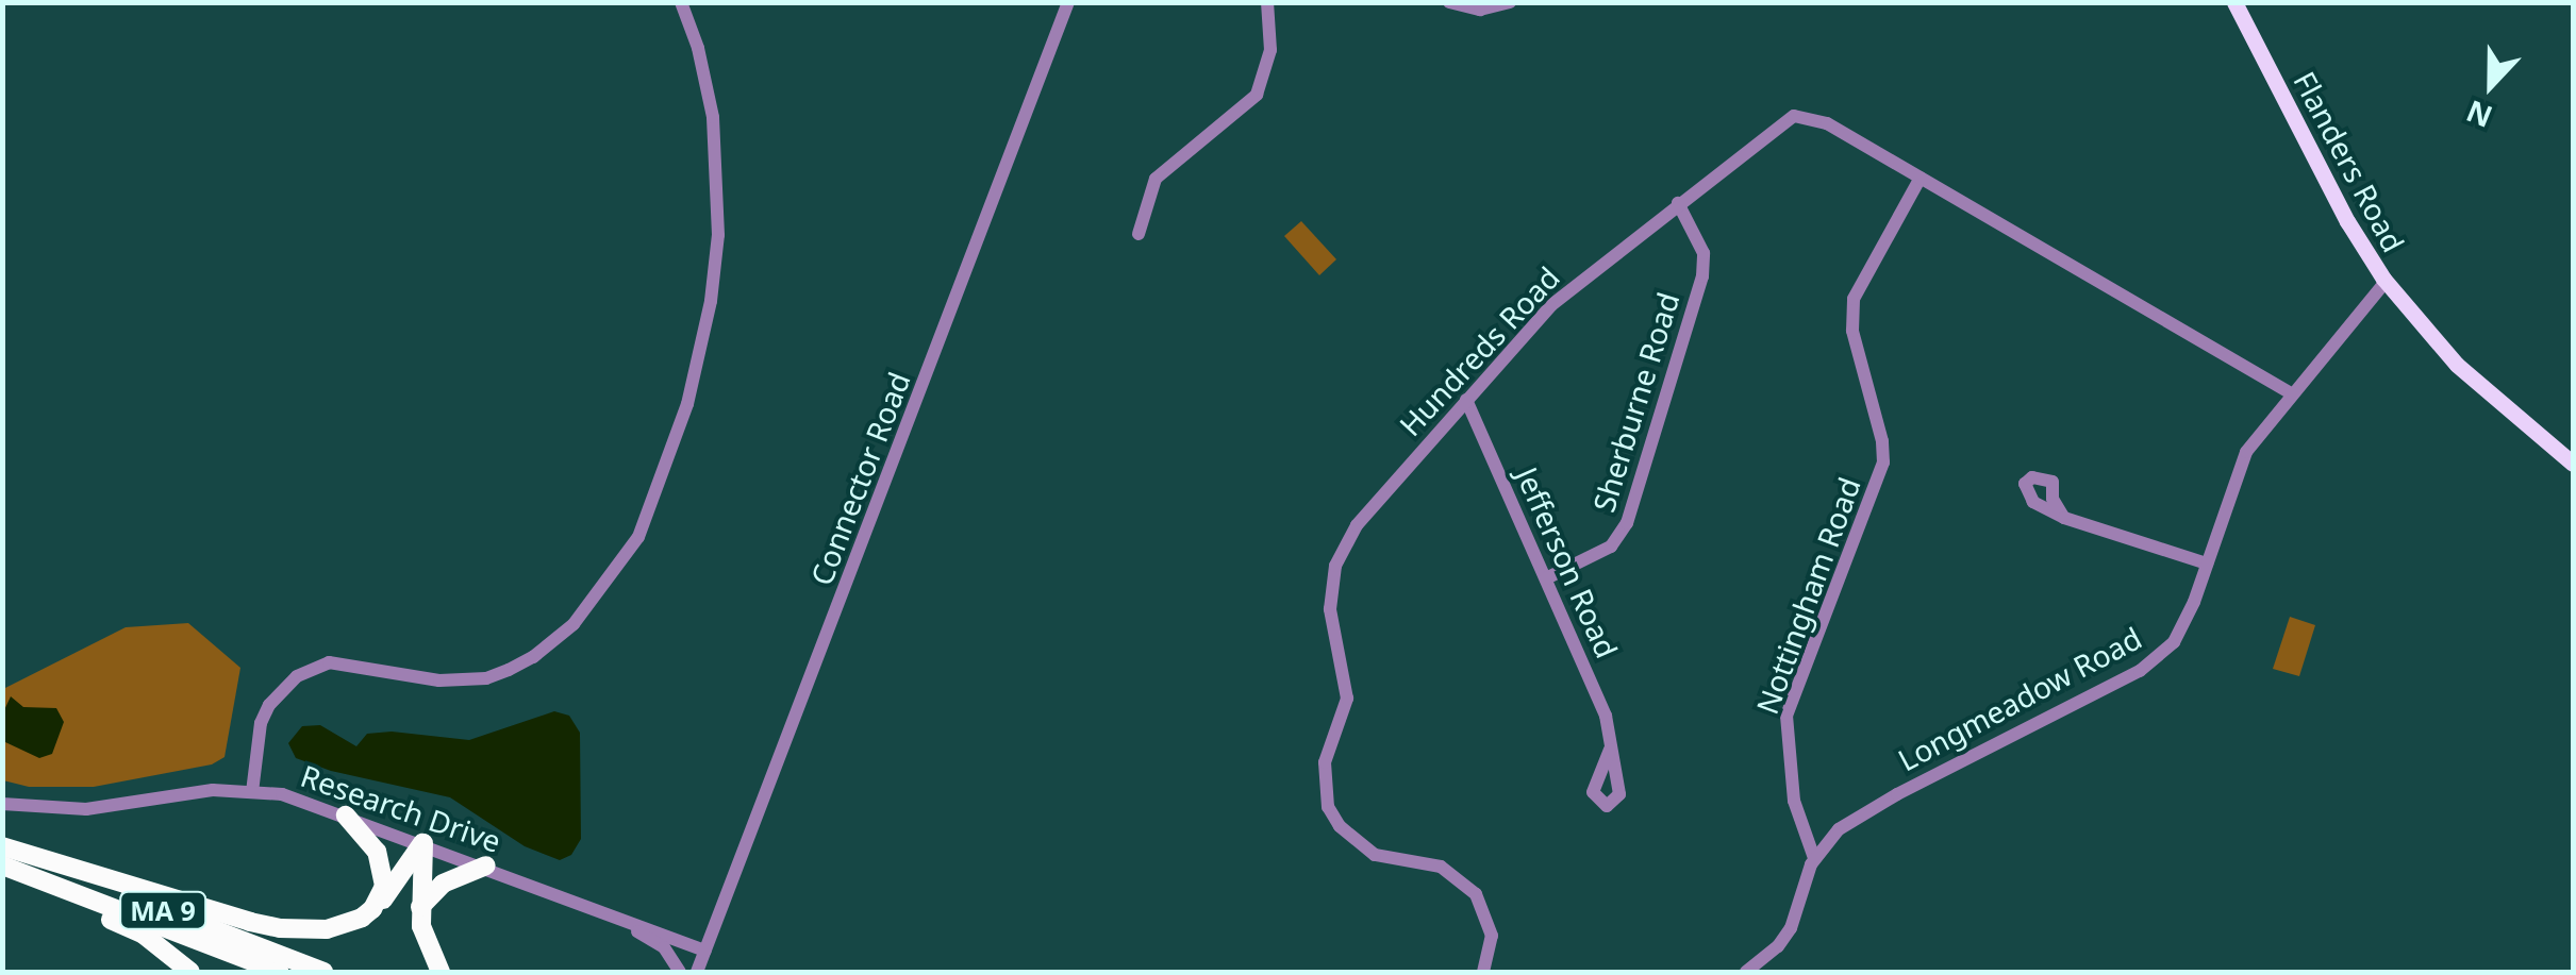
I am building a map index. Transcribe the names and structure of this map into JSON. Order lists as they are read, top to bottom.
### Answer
{
  "streets": {
    "highway": ["MA 9"],
    "main road": ["Flanders Road"],
    "street": [
      "Hundreds Road",
      "Sherburne Road",
      "Connector Road",
      "Jefferson Road",
      "Nottingham Road",
      "Longmeadow Road",
      "Research Drive"
    ]
  },
  "crossings": [
    ["Flanders Road", "Longmeadow Road"],
    ["Hundreds Road", "Sherburne Road"],
    ["Hundreds Road", "Jefferson Road"],
    ["Hundreds Road", "Nottingham Road"],
    ["Hundreds Road", "Longmeadow Road"],
    ["Sherburne Road", "Jefferson Road"],
    ["Connector Road", "Research Drive"],
    ["Nottingham Road", "Longmeadow Road"]
  ],
  "north": "bottom"
}
